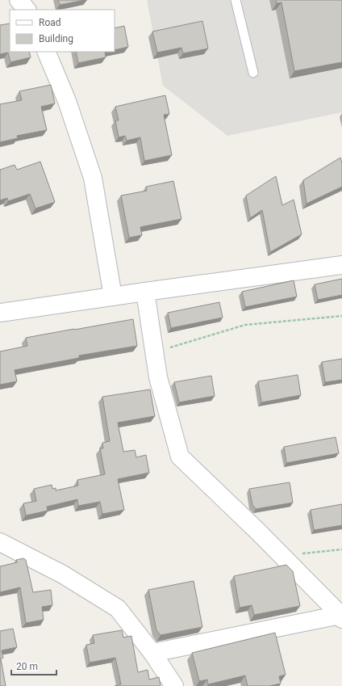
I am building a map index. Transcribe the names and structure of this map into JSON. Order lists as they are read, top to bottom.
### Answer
{
  "legend": ["Road", "Building"],
  "scale_bar": "20 m"
}
